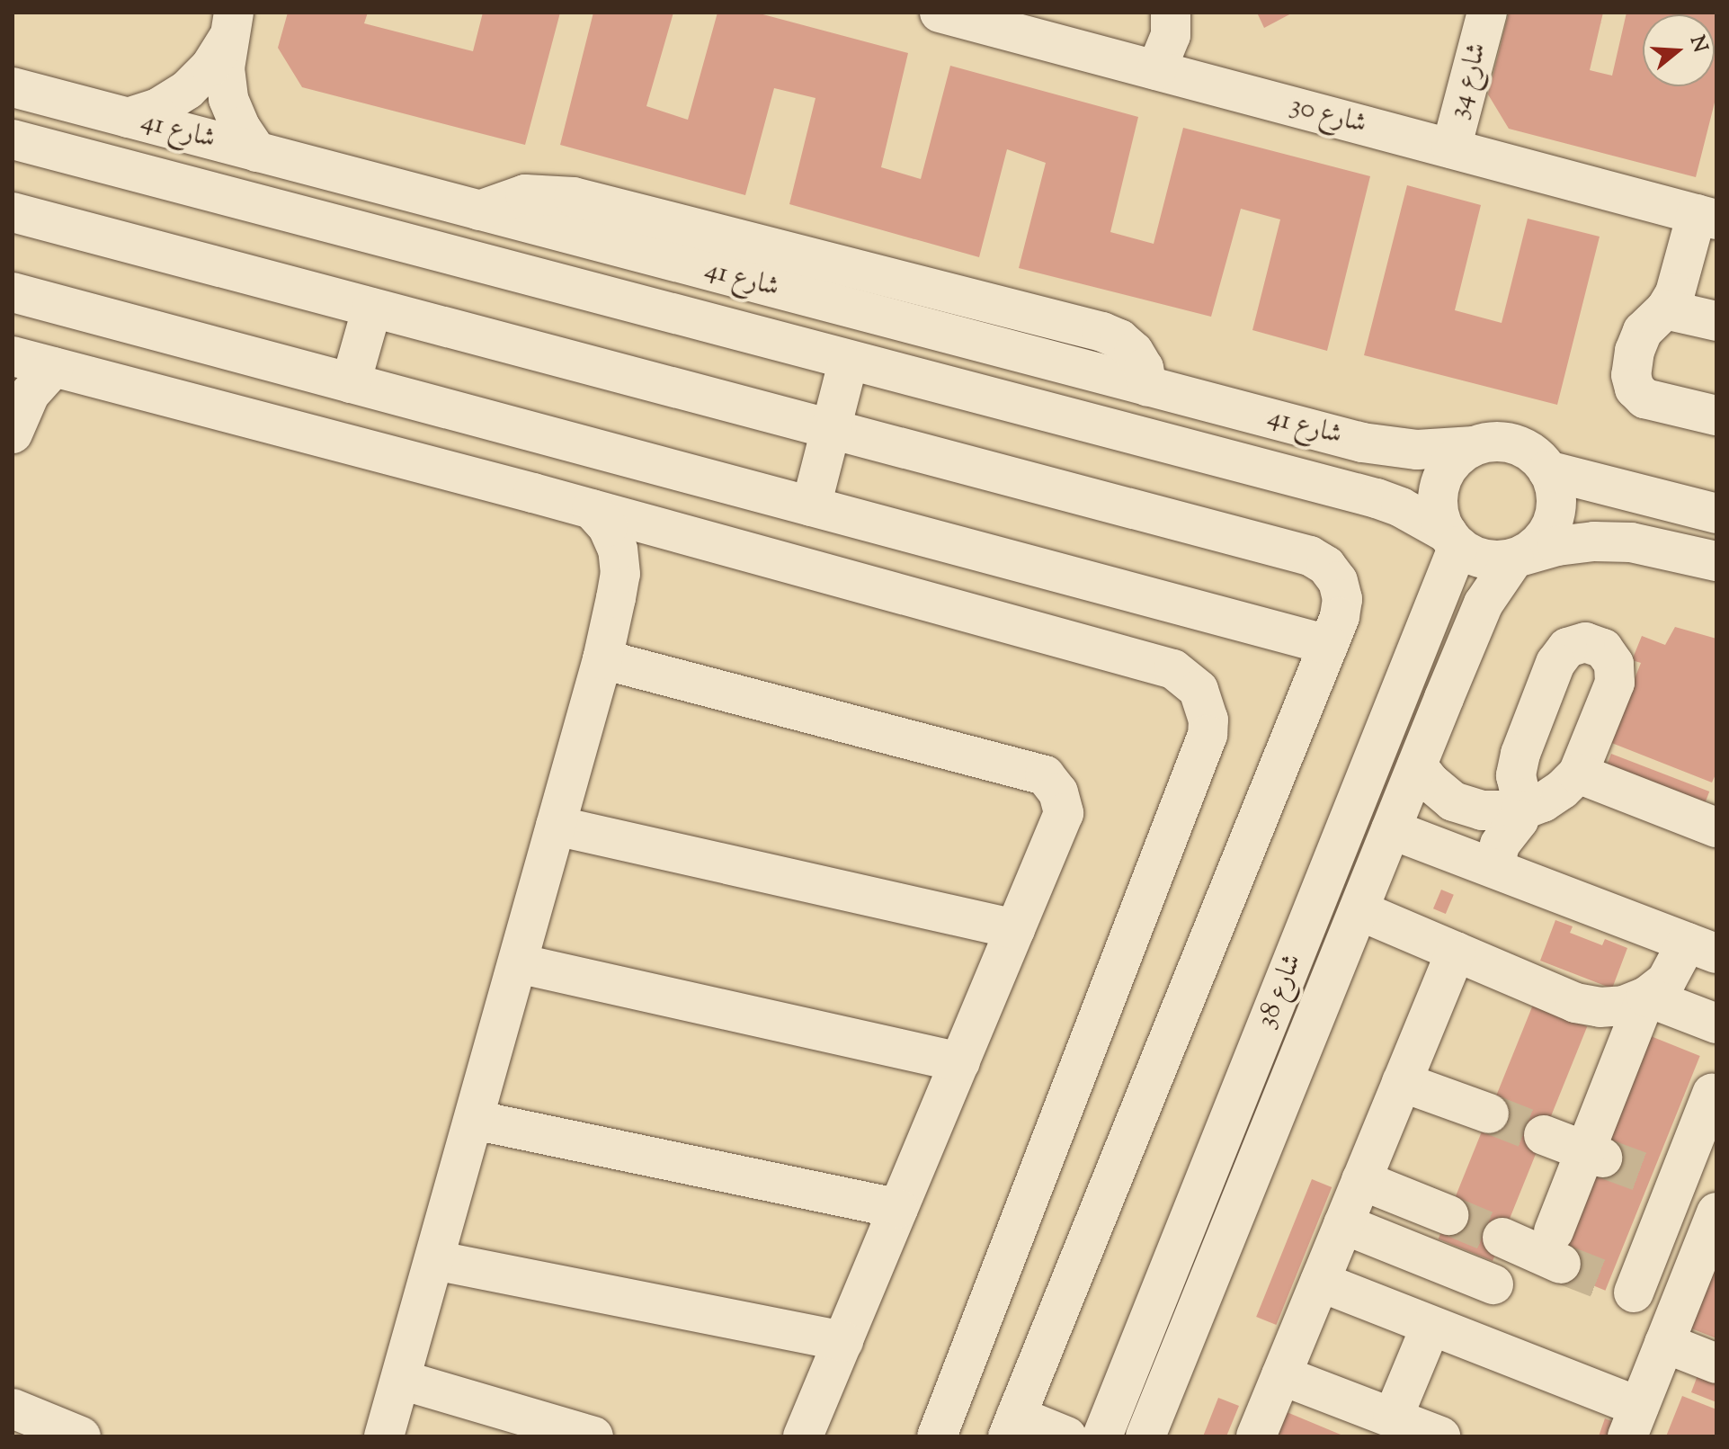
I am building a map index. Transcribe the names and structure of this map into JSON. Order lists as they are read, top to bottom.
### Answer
{
  "streets": {
    "street": [
      "شارع 34",
      "شارع 30",
      "شارع 41",
      "شارع 38"
    ]
  },
  "crossings": [
    ["شارع 34", "شارع 30"],
    ["شارع 41", "شارع 38"]
  ],
  "north": "right"
}
